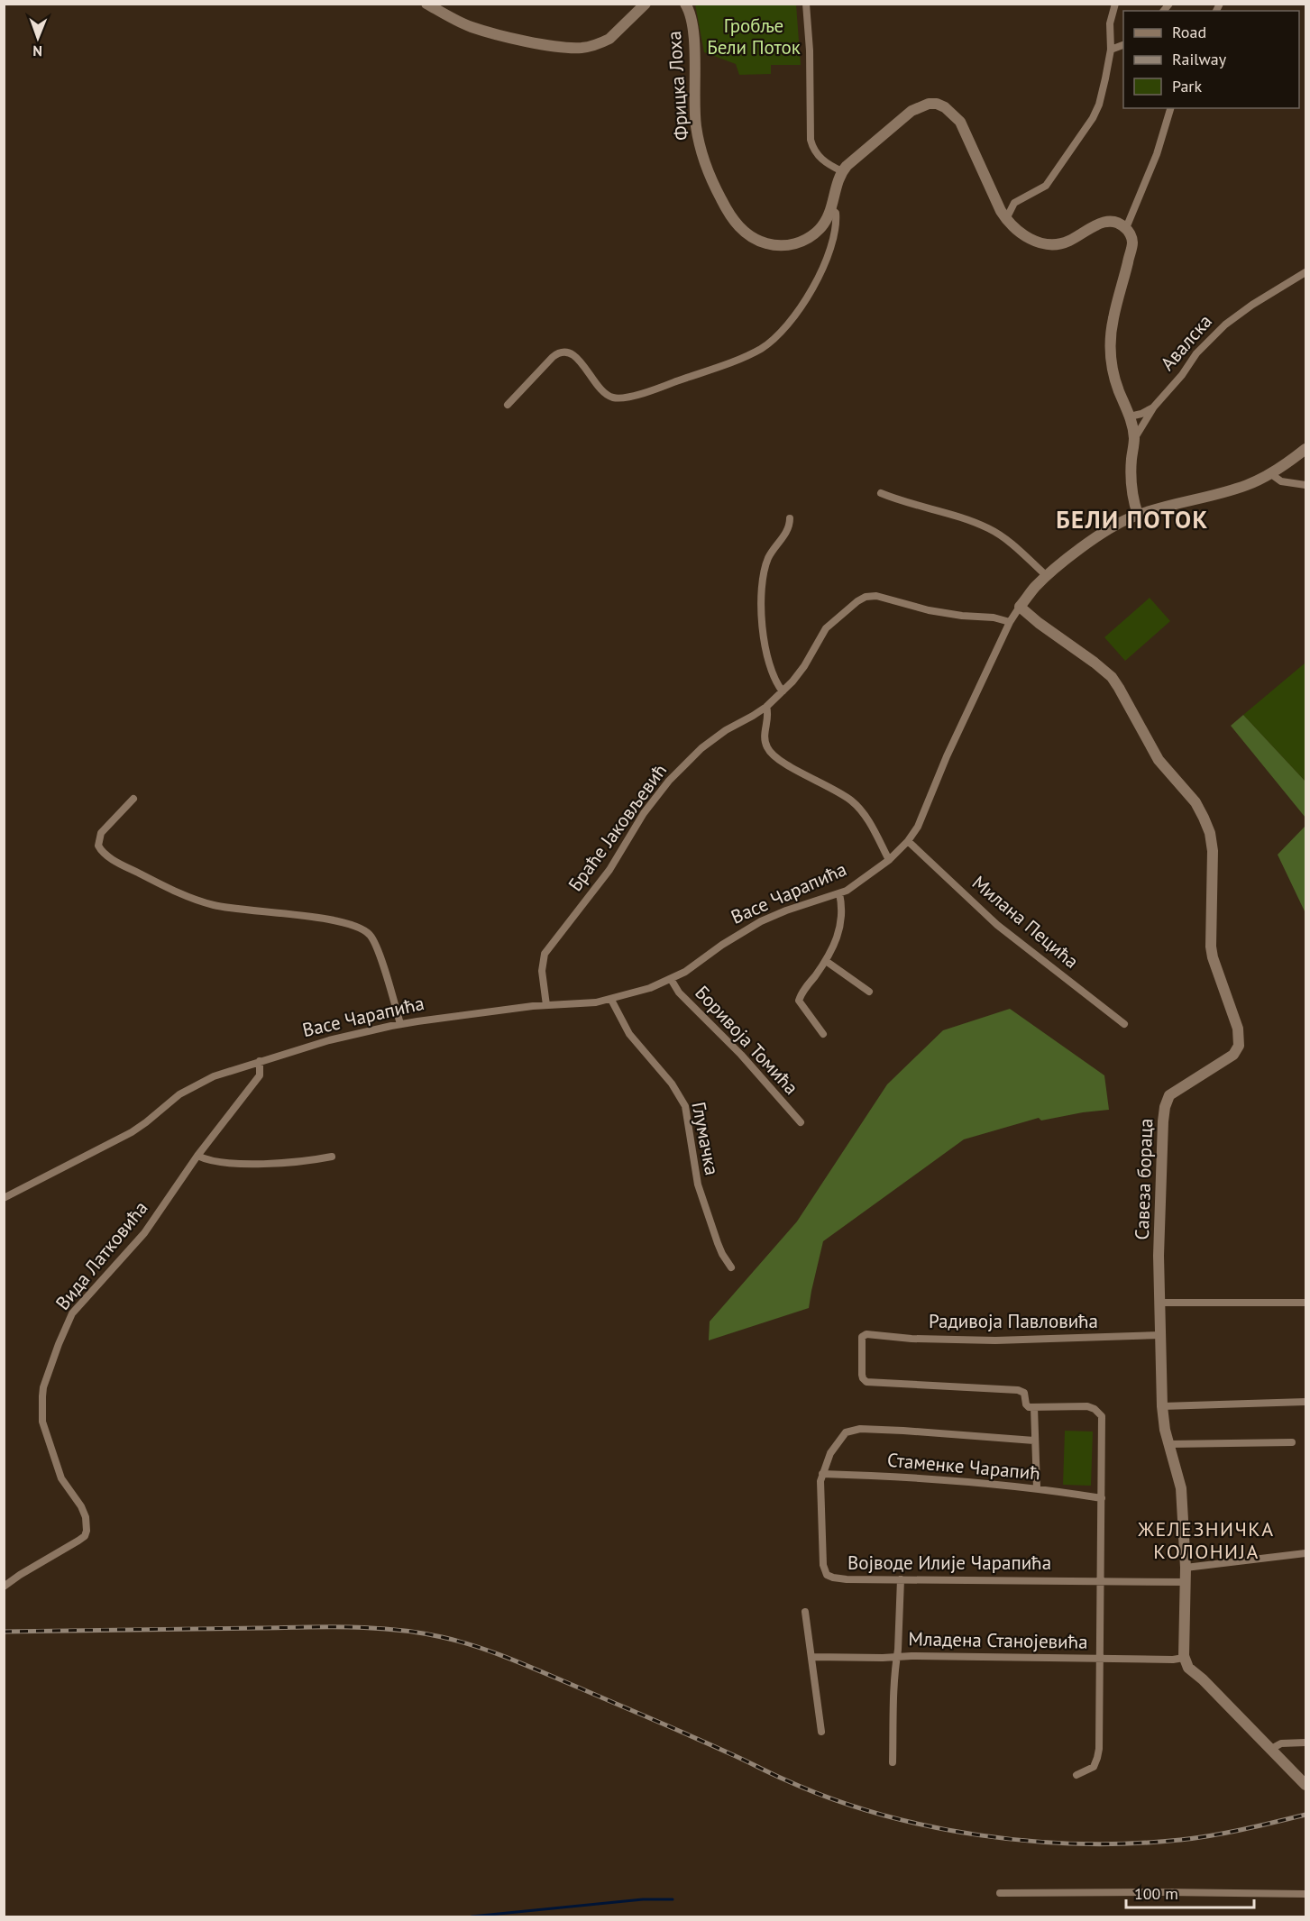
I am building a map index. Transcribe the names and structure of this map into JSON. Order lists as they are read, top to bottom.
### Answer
{
  "streets": {
    "street": [
      "Фрицка Лоха",
      "Авалска",
      "Браће Јаковљевић",
      "Васе Чарапића",
      "Милана Пецића",
      "Боривоја Томића",
      "Глумачка",
      "Савеза бораца",
      "Вида Латковића",
      "Радивоја Павловића",
      "Стаменке Чарапић",
      "Војводе Илије Чарапића",
      "Младена Станојевића"
    ]
  },
  "crossings": [
    ["Авалска", "Васе Чарапића"],
    ["Браће Јаковљевић", "Васе Чарапића"],
    ["Васе Чарапића", "Милана Пецића"],
    ["Васе Чарапића", "Боривоја Томића"],
    ["Васе Чарапића", "Глумачка"],
    ["Васе Чарапића", "Савеза бораца"],
    ["Васе Чарапића", "Вида Латковића"],
    ["Савеза бораца", "Радивоја Павловића"],
    ["Савеза бораца", "Војводе Илије Чарапића"],
    ["Савеза бораца", "Младена Станојевића"],
    ["Стаменке Чарапић", "Војводе Илије Чарапића"]
  ],
  "districts": ["БЕЛИ ПОТОК", "ЖЕЛЕЗНИЧКА КОЛОНИЈА"],
  "parks": ["Гробље Бели Поток"],
  "legend": ["Road", "Railway", "Park"],
  "scale_bar": "100 m",
  "north": "bottom"
}
